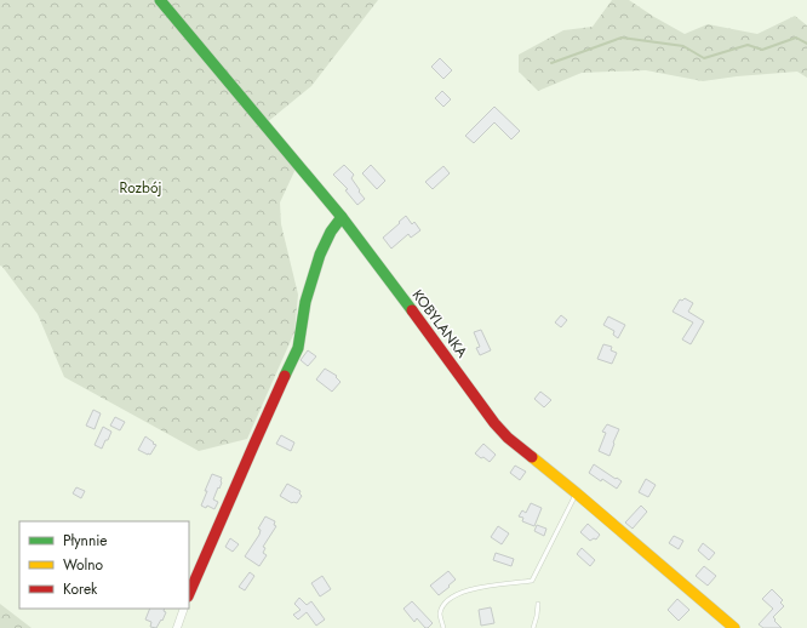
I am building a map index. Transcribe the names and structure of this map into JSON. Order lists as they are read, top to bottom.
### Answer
{
  "streets": {
    "street": ["KOBYLANKA"]
  },
  "parks": ["Rozbój"],
  "legend": ["Płynnie", "Wolno", "Korek"]
}
